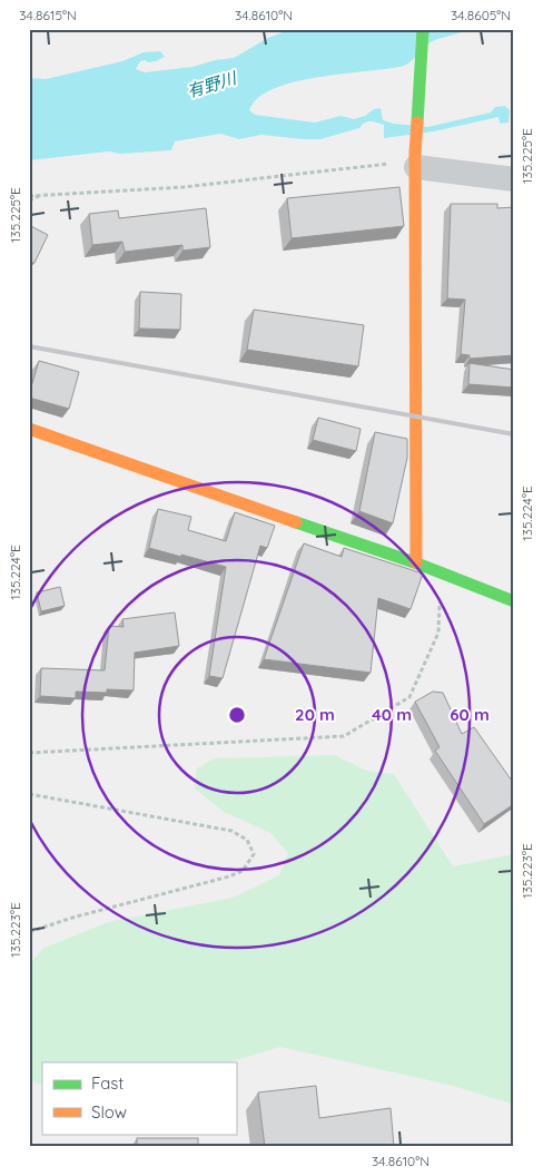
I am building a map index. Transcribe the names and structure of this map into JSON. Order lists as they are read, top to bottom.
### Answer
{
  "water": ["有野川"],
  "legend": ["Fast", "Slow"],
  "coordinates": [
    "34.8615°N",
    "34.8610°N",
    "34.8605°N",
    "135.225°E",
    "135.224°E",
    "135.223°E"
  ],
  "rings": ["20 m", "40 m", "60 m"]
}
